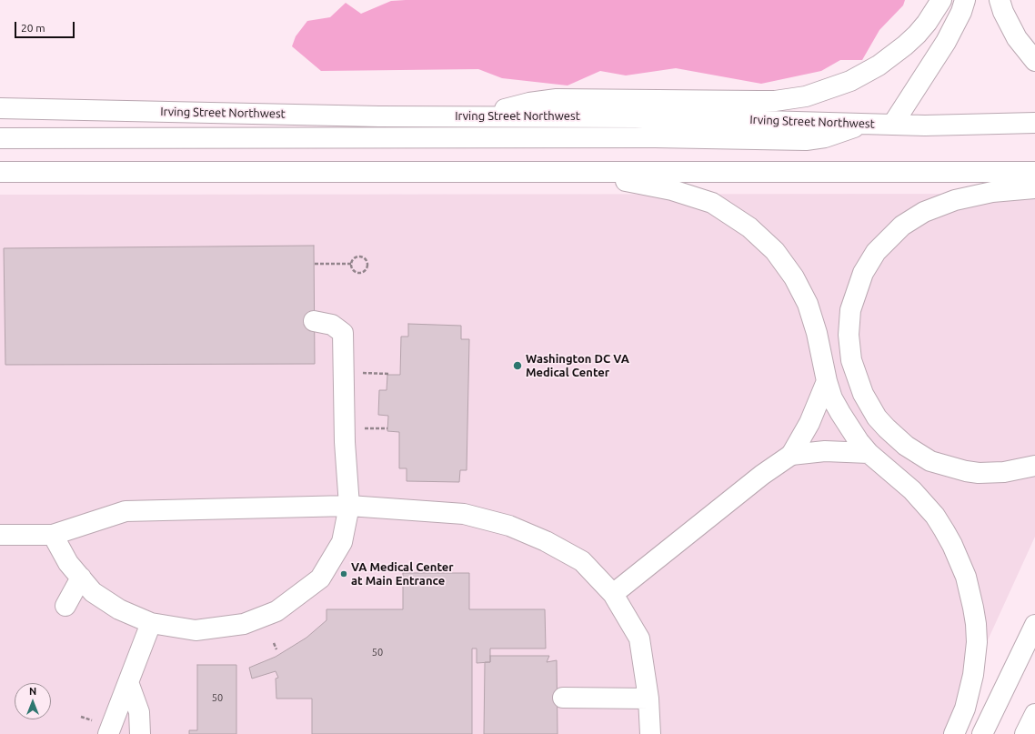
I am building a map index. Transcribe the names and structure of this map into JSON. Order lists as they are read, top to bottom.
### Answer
{
  "streets": {
    "main road": ["Irving Street Northwest"]
  },
  "places": ["Washington DC VA Medical Center", "VA Medical Center at Main Entrance"],
  "house_numbers": ["50", "50"],
  "scale_bar": "20 m",
  "north": "top"
}
